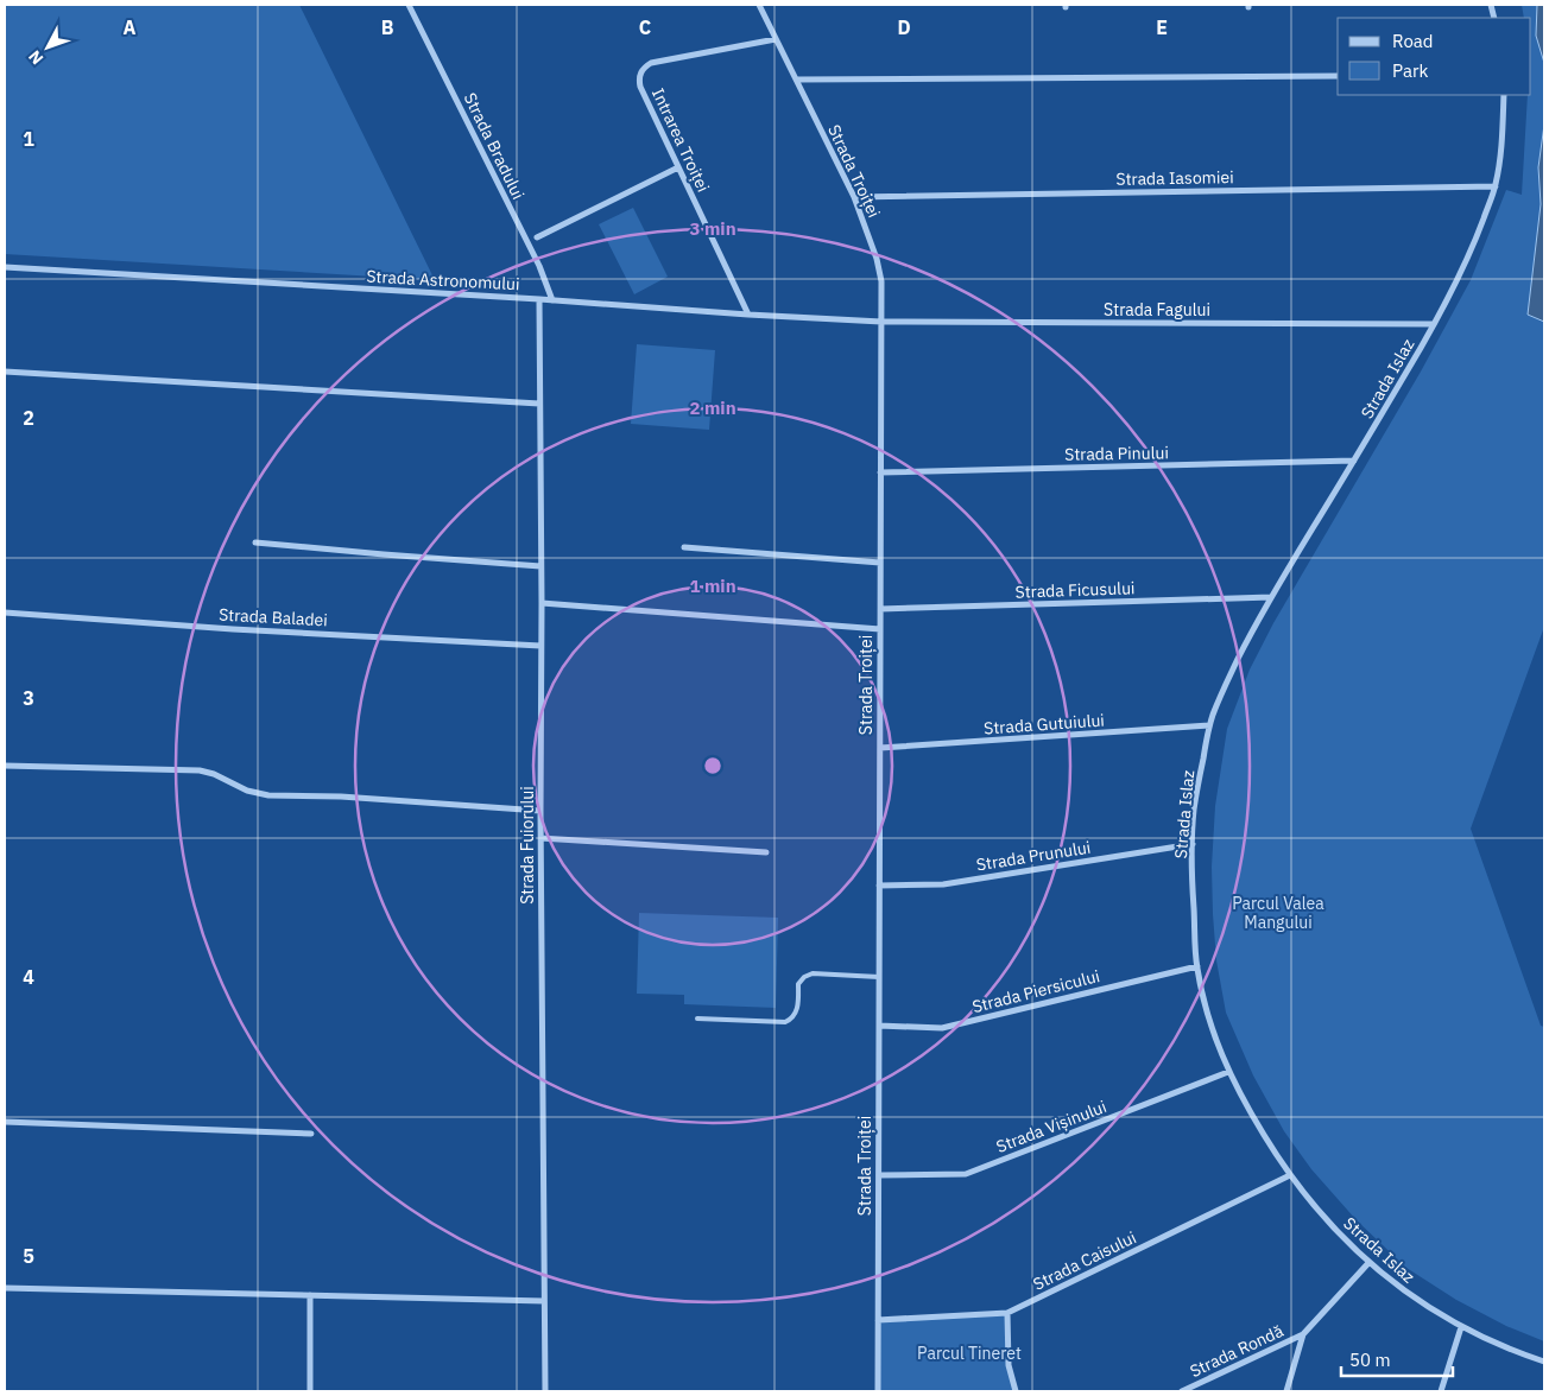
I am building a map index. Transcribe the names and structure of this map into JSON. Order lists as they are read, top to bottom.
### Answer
{
  "streets": {
    "street": [
      "Intrarea Troiței",
      "Strada Bradului",
      "Strada Troiței",
      "Strada Iasomiei",
      "Strada Astronomului",
      "Strada Fagului",
      "Strada Islaz",
      "Strada Pinului",
      "Strada Ficusului",
      "Strada Baladei",
      "Strada Gutuiului",
      "Strada Fuiorului",
      "Strada Prunului",
      "Strada Piersicului",
      "Strada Vișinului",
      "Strada Caisului",
      "Strada Rondă"
    ]
  },
  "crossings": [
    ["Intrarea Troiței", "Strada Troiței"],
    ["Intrarea Troiței", "Strada Astronomului"],
    ["Strada Bradului", "Strada Astronomului"],
    ["Strada Troiței", "Strada Iasomiei"],
    ["Strada Troiței", "Strada Astronomului"],
    ["Strada Troiței", "Strada Fagului"],
    ["Strada Troiței", "Strada Pinului"],
    ["Strada Troiței", "Strada Ficusului"],
    ["Strada Troiței", "Strada Gutuiului"],
    ["Strada Troiței", "Strada Prunului"],
    ["Strada Troiței", "Strada Piersicului"],
    ["Strada Troiței", "Strada Vișinului"],
    ["Strada Troiței", "Strada Caisului"],
    ["Strada Iasomiei", "Strada Islaz"],
    ["Strada Astronomului", "Strada Fagului"],
    ["Strada Astronomului", "Strada Fuiorului"],
    ["Strada Fagului", "Strada Islaz"],
    ["Strada Islaz", "Strada Pinului"],
    ["Strada Islaz", "Strada Ficusului"],
    ["Strada Islaz", "Strada Gutuiului"],
    ["Strada Islaz", "Strada Prunului"],
    ["Strada Islaz", "Strada Piersicului"],
    ["Strada Islaz", "Strada Vișinului"],
    ["Strada Islaz", "Strada Caisului"],
    ["Strada Islaz", "Strada Rondă"],
    ["Strada Baladei", "Strada Fuiorului"]
  ],
  "parks": ["Parcul Valea Mangului", "Parcul Tineret"],
  "legend": ["Road", "Park"],
  "scale_bar": "50 m",
  "north": "bottom left",
  "grid": {
    "columns": [
      "A",
      "B",
      "C",
      "D",
      "E"
    ],
    "rows": [
      "1",
      "2",
      "3",
      "4",
      "5"
    ]
  },
  "rings": ["3 min", "2 min", "1 min"]
}
